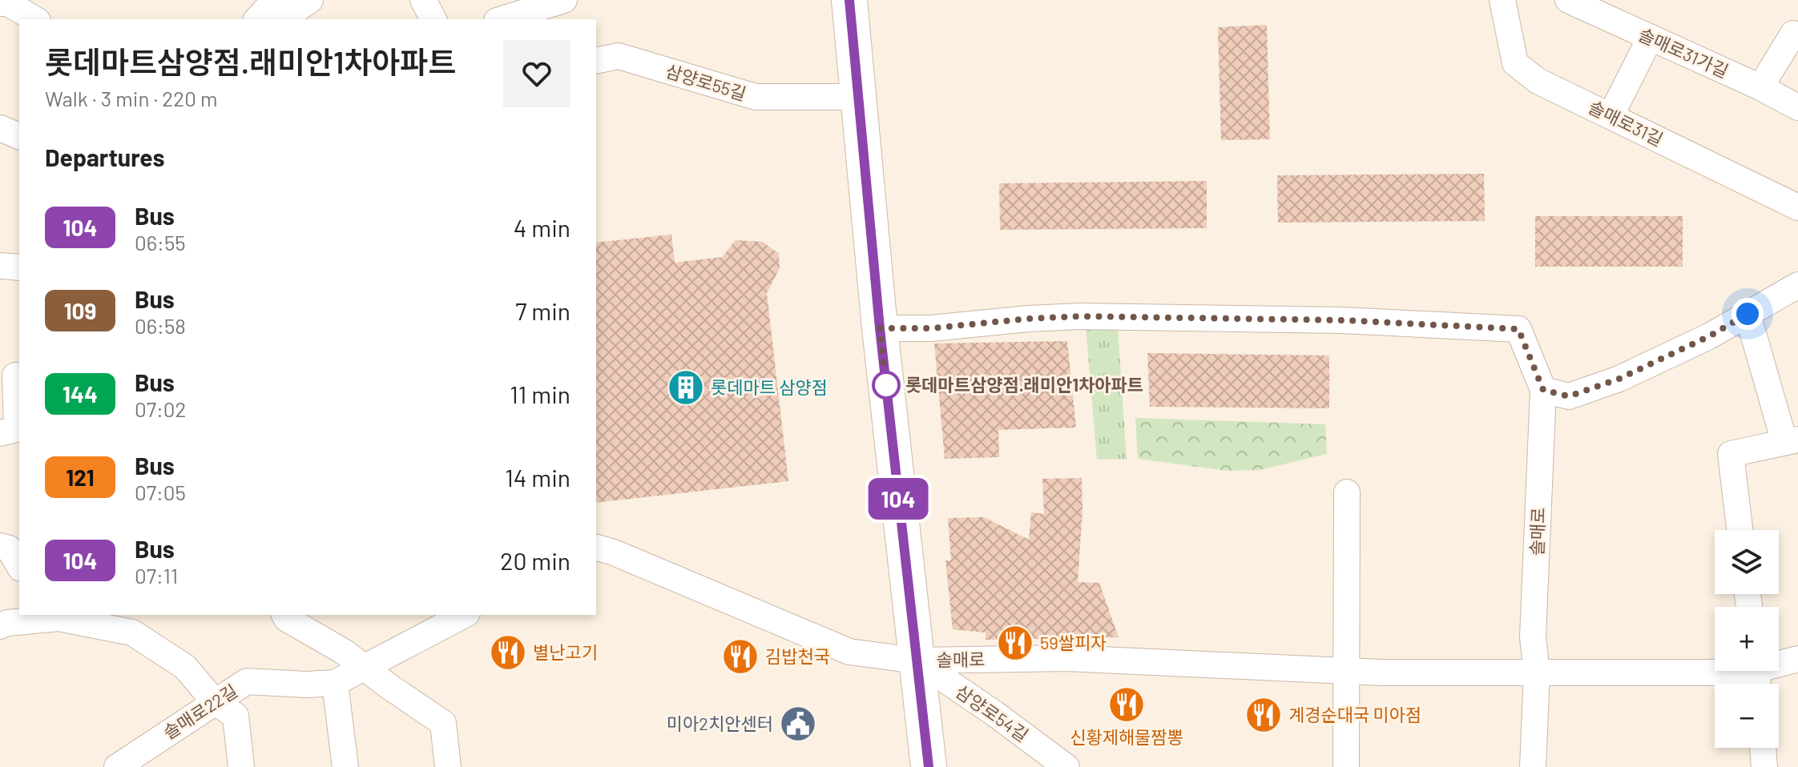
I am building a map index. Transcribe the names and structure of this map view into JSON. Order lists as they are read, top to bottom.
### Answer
{
  "streets": {
    "street": [
      "솔매로31가길",
      "삼양로55길",
      "솔매로31길",
      "솔매로",
      "솔매로22길",
      "삼양로54길"
    ]
  },
  "crossings": [
    ["솔매로", "삼양로54길"]
  ],
  "places": {
    "other": ["롯데마트삼양점.래미안1차아파트"],
    "building": ["롯데마트 삼양점"],
    "restaurant": [
      "59쌀피자",
      "별난고기",
      "김밥천국",
      "신황제해물짬뽕",
      "계경순대국 미아점"
    ],
    "public building": ["미아2치안센터"]
  },
  "lines": ["bus line 104"],
  "page": {
    "on_map": "104",
    "heading": [
      ["롯데마트삼양점.래미안1차아파트", "Walk · 3 min · 220 m"],
      "Departures"
    ],
    "list": [
      {
        "mark": "104",
        "name": "Bus",
        "note": "06:55",
        "value": "4 min"
      },
      {
        "mark": "109",
        "name": "Bus",
        "note": "06:58",
        "value": "7 min"
      },
      {
        "mark": "144",
        "name": "Bus",
        "note": "07:02",
        "value": "11 min"
      },
      {
        "mark": "121",
        "name": "Bus",
        "note": "07:05",
        "value": "14 min"
      },
      {
        "mark": "104",
        "name": "Bus",
        "note": "07:11",
        "value": "20 min"
      }
    ],
    "map_buttons": ["+", "−"]
  }
}
